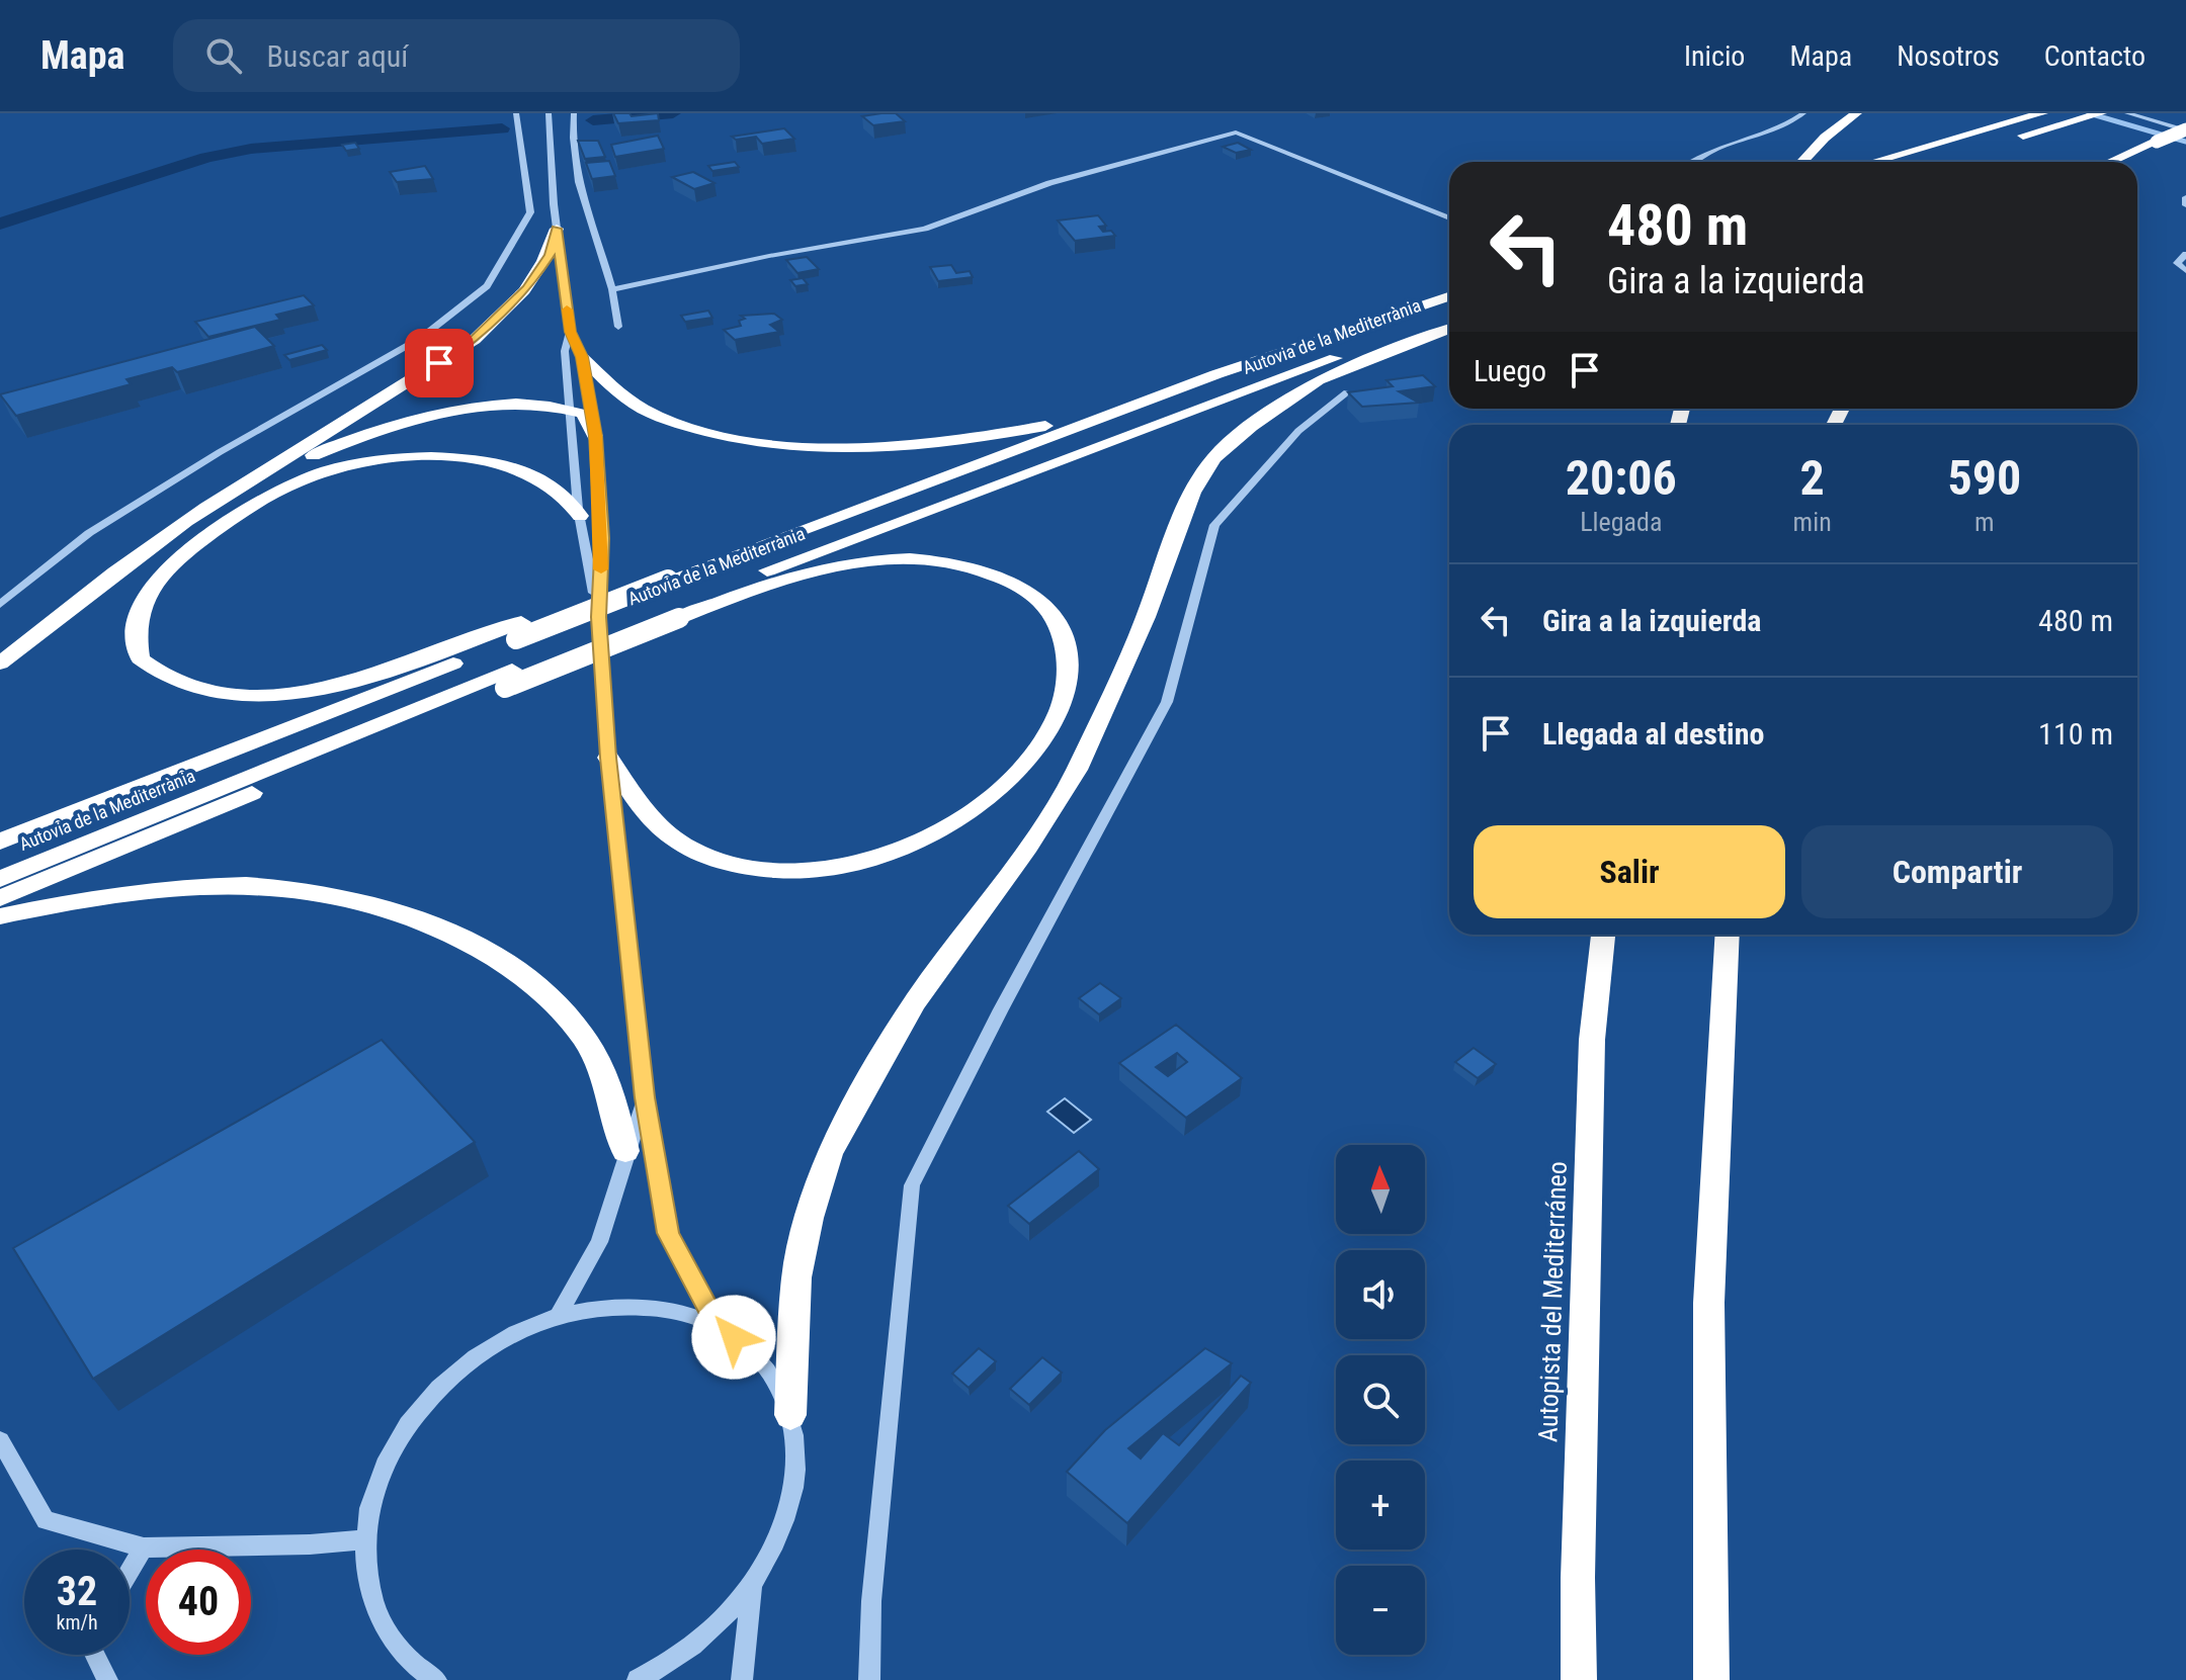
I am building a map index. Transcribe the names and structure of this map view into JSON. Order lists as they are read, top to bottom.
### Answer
{
  "streets": {
    "highway": ["Autovia de la Mediterrània", "Autopista del Mediterráneo"]
  },
  "north": "top",
  "page": {
    "header": "Mapa",
    "search": "Buscar aquí",
    "nav": [
      "Inicio",
      "Mapa",
      "Nosotros",
      "Contacto"
    ],
    "turn": ["480 m", "Gira a la izquierda"],
    "then": "Luego",
    "eta": [
      "20:06",
      "Llegada",
      "2",
      "min",
      "590",
      "m"
    ],
    "list": [
      {
        "name": "Gira a la izquierda",
        "value": "480 m"
      },
      {
        "name": "Llegada al destino",
        "value": "110 m"
      }
    ],
    "buttons": ["Salir", "Compartir"],
    "map_buttons": ["+", "−"],
    "speed": "32 km/h",
    "limit": "40"
  }
}
